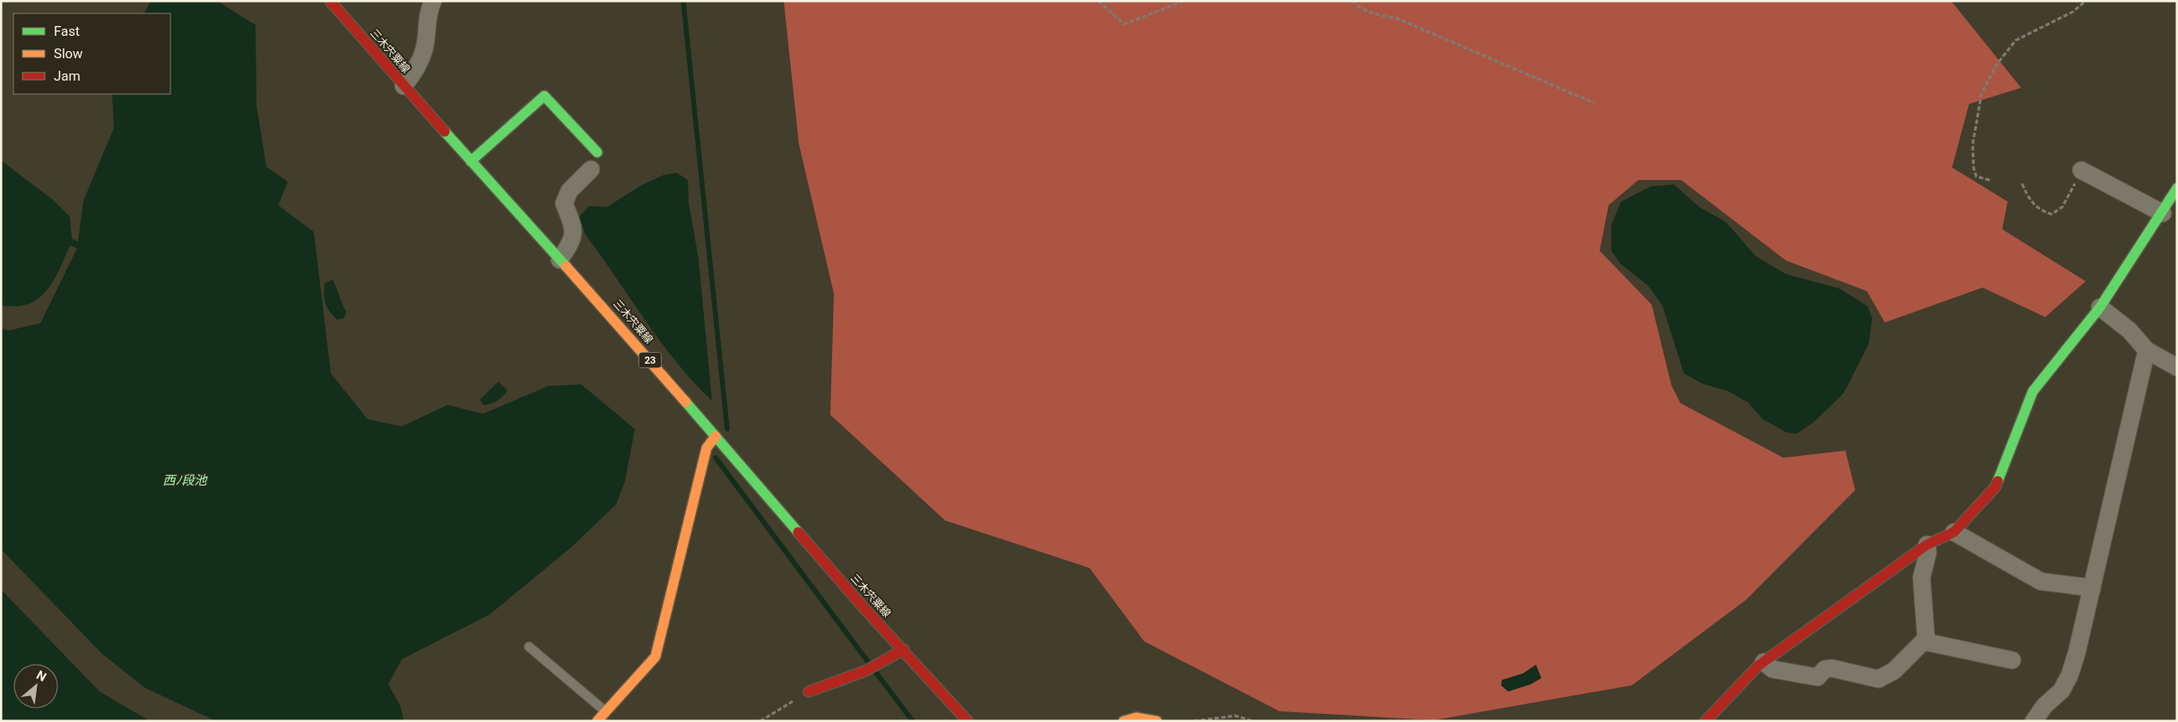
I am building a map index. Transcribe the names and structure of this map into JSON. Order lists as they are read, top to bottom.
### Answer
{
  "streets": {
    "street": ["三木宍粟線", "23"]
  },
  "water": ["西ﾉ段池"],
  "legend": ["Fast", "Slow", "Jam"],
  "north": "top right"
}
